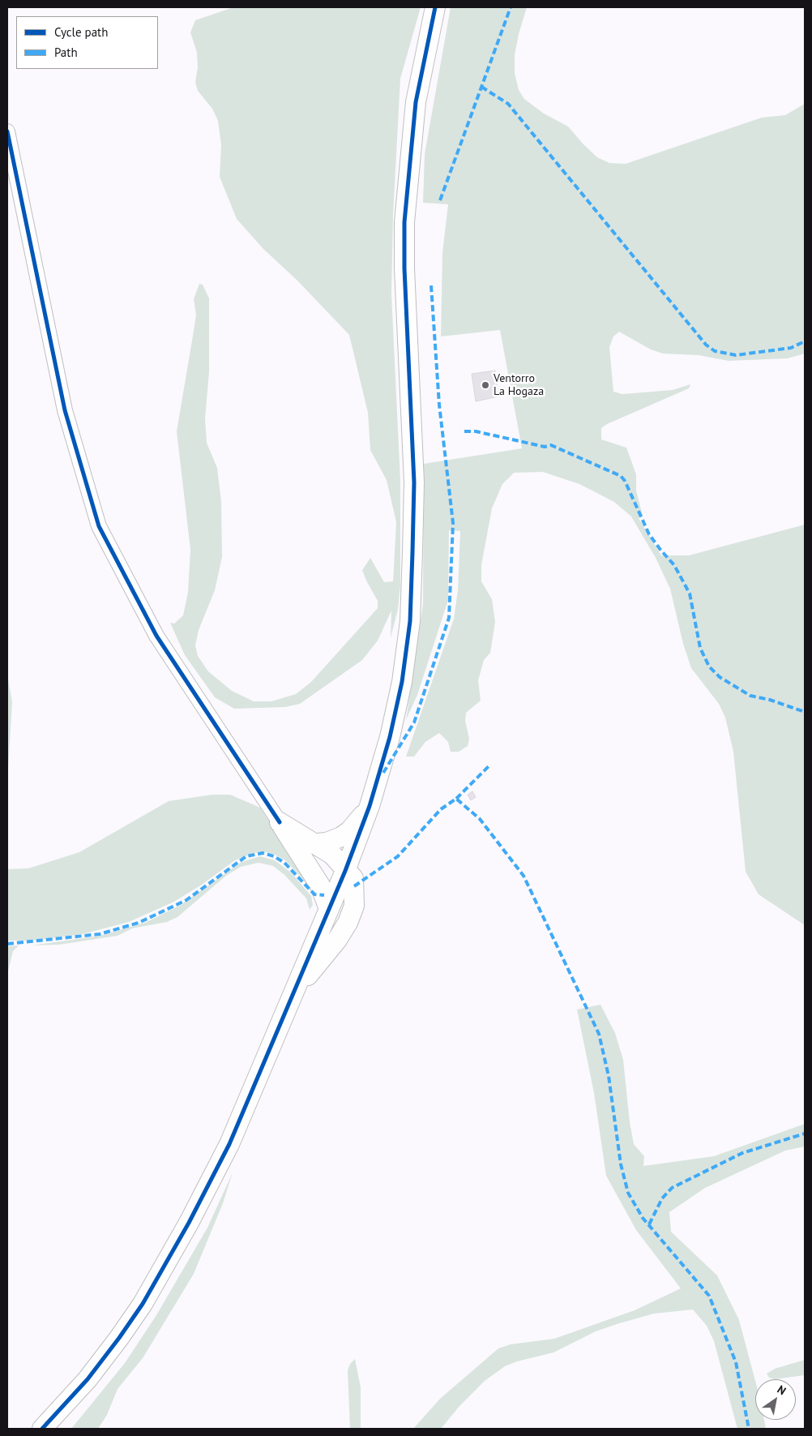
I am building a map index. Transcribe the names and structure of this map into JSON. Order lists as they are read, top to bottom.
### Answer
{
  "places": ["Ventorro La Hogaza"],
  "legend": ["Cycle path", "Path"],
  "north": "top right"
}
